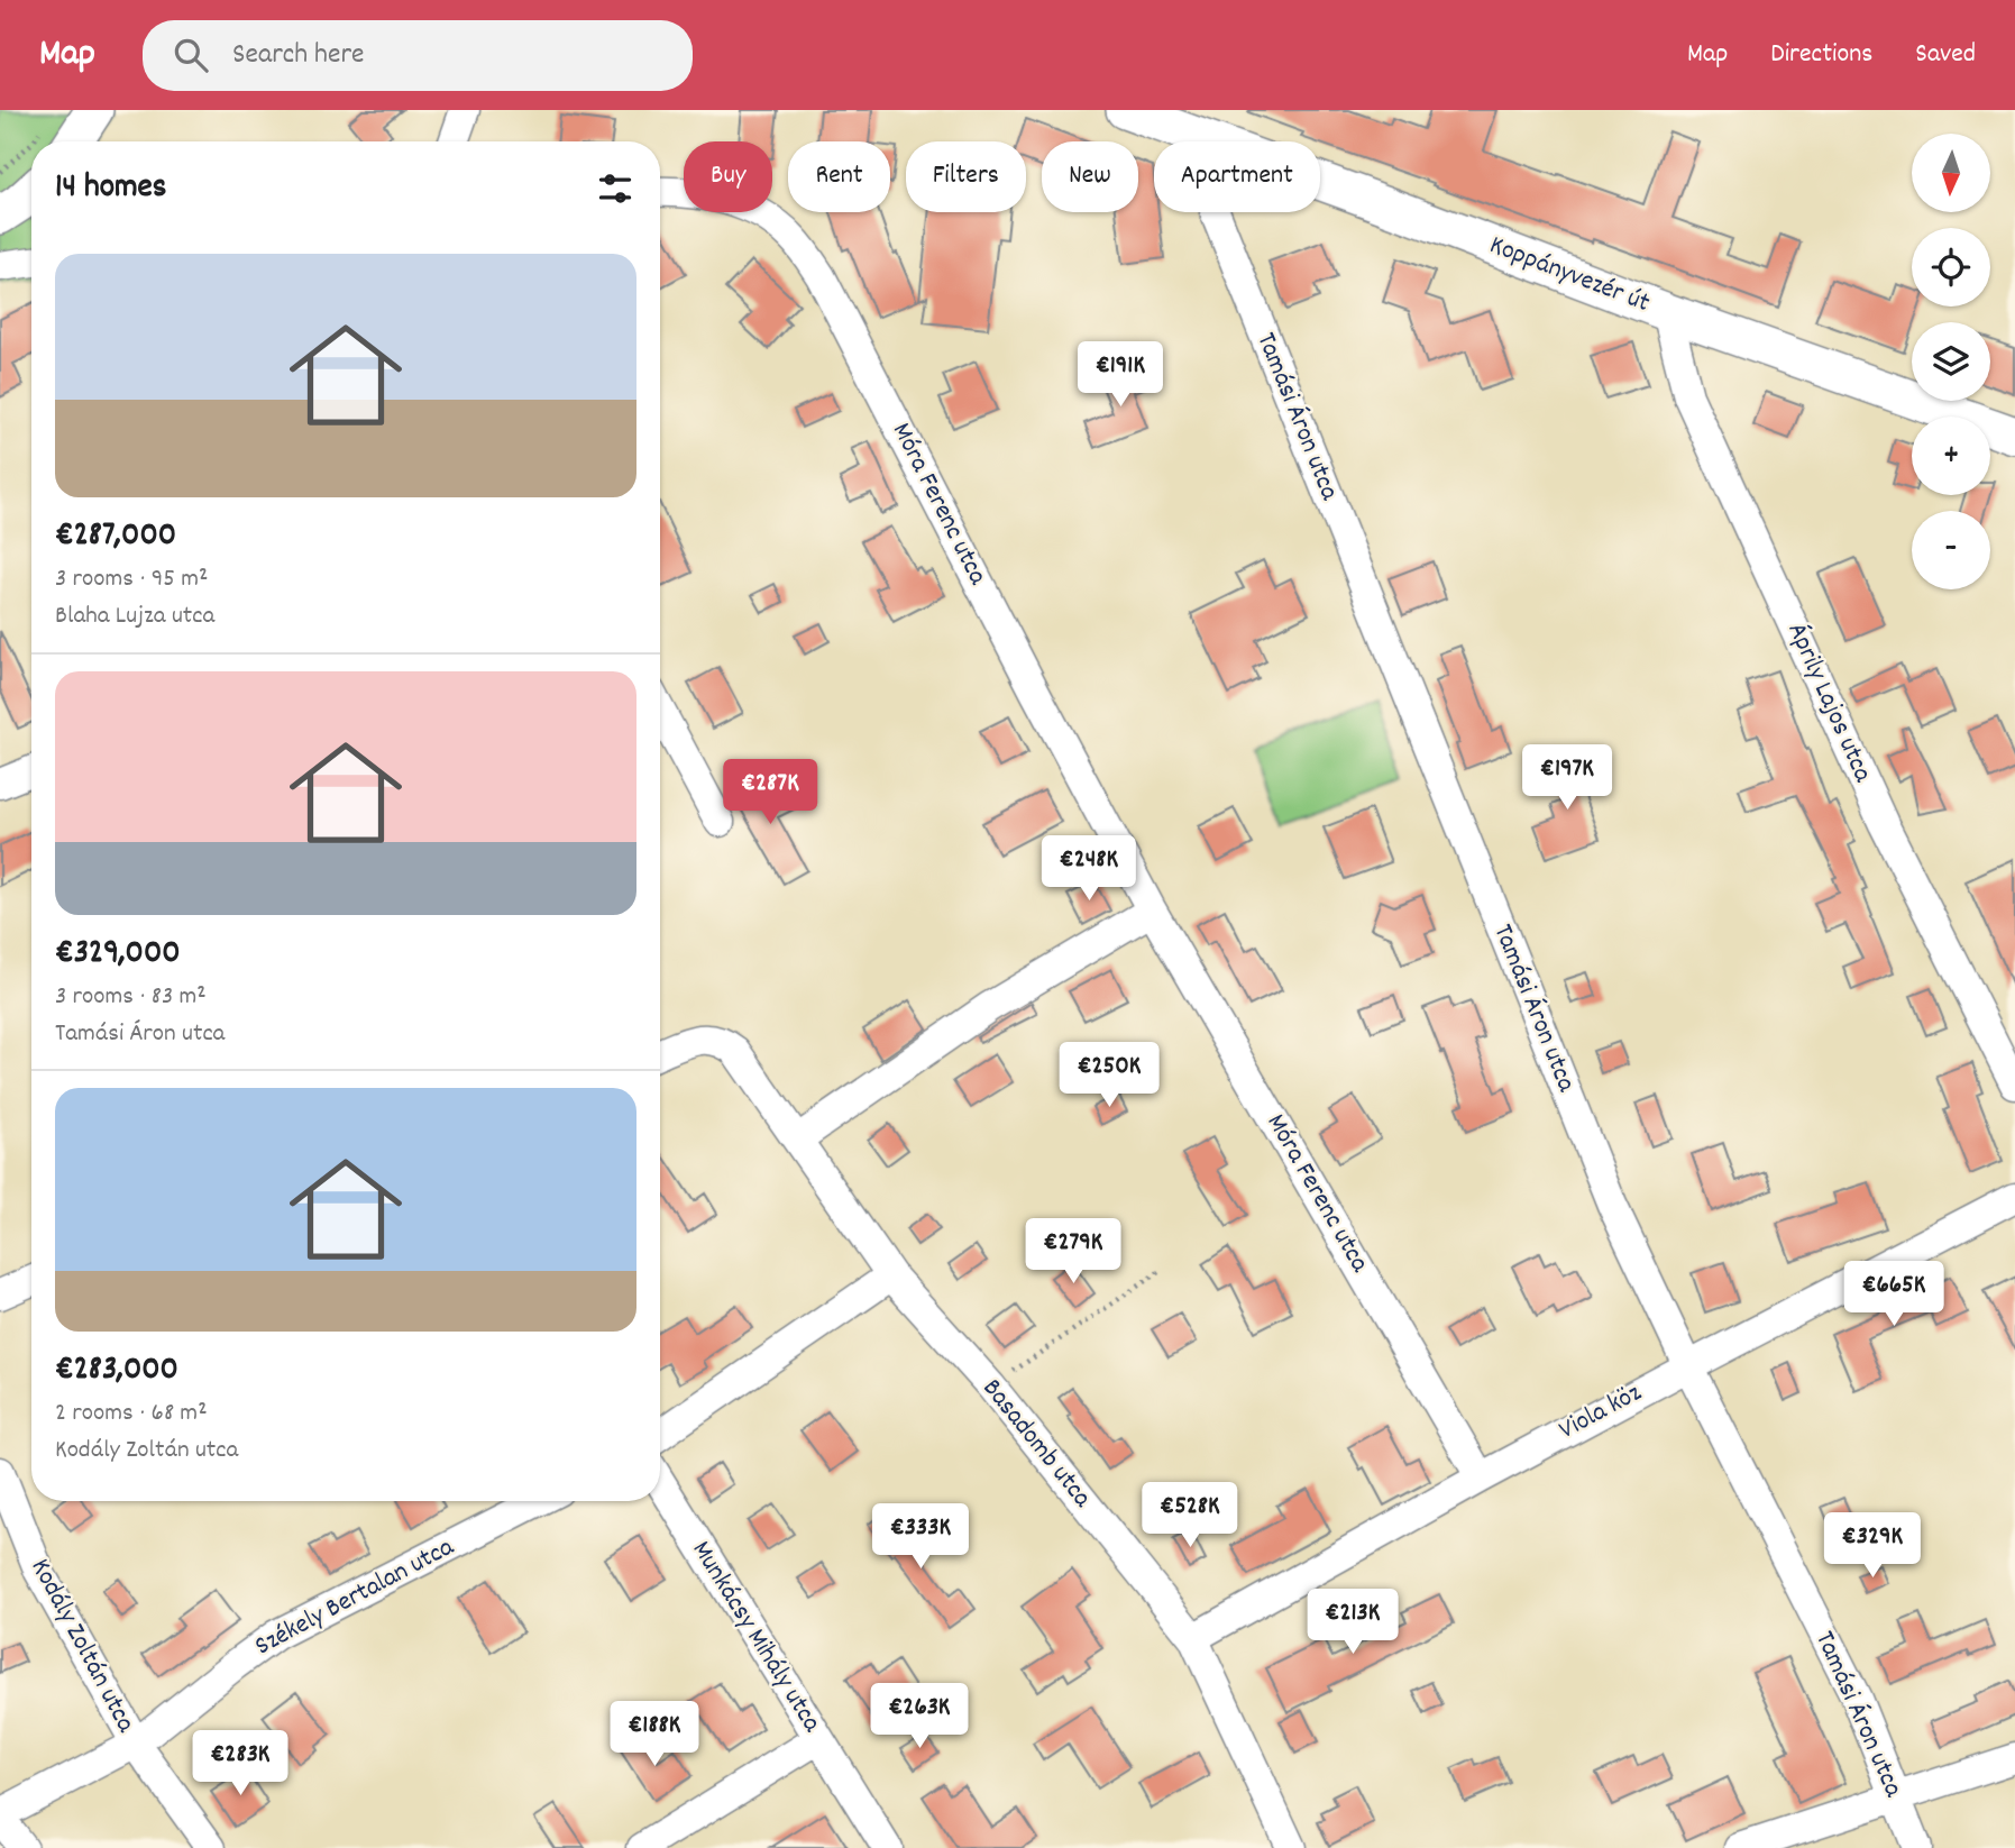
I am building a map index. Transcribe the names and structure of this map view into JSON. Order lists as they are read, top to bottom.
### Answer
{
  "streets": {
    "street": [
      "Koppányvezér út",
      "Tamási Áron utca",
      "Móra Ferenc utca",
      "Áprily Lajos utca",
      "Viola köz",
      "Basadomb utca",
      "Székely Bertalan utca",
      "Munkácsy Mihály utca",
      "Kodály Zoltán utca"
    ]
  },
  "crossings": [
    ["Koppányvezér út", "Áprily Lajos utca"],
    ["Tamási Áron utca", "Viola köz"],
    ["Móra Ferenc utca", "Viola köz"],
    ["Viola köz", "Basadomb utca"],
    ["Székely Bertalan utca", "Kodály Zoltán utca"]
  ],
  "north": "bottom",
  "page": {
    "header": "Map",
    "search": "Search here",
    "nav": ["Map", "Directions", "Saved"],
    "map_buttons": ["+", "−"],
    "chip": [
      "Buy",
      "Rent",
      "Filters",
      "New",
      "Apartment"
    ],
    "heading": "14 homes",
    "list": [
      {
        "name": "€287,000",
        "note": "3 rooms · 95 m² · Blaha Lujza utca"
      },
      {
        "name": "€329,000",
        "note": "3 rooms · 83 m² · Tamási Áron utca"
      },
      {
        "name": "€283,000",
        "note": "2 rooms · 68 m² · Kodály Zoltán utca"
      }
    ],
    "price": [
      "€191K",
      "€197K",
      "€287K",
      "€248K",
      "€250K",
      "€279K",
      "€665K",
      "€528K",
      "€333K",
      "€329K",
      "€213K",
      "€263K",
      "€188K",
      "€283K"
    ]
  }
}
